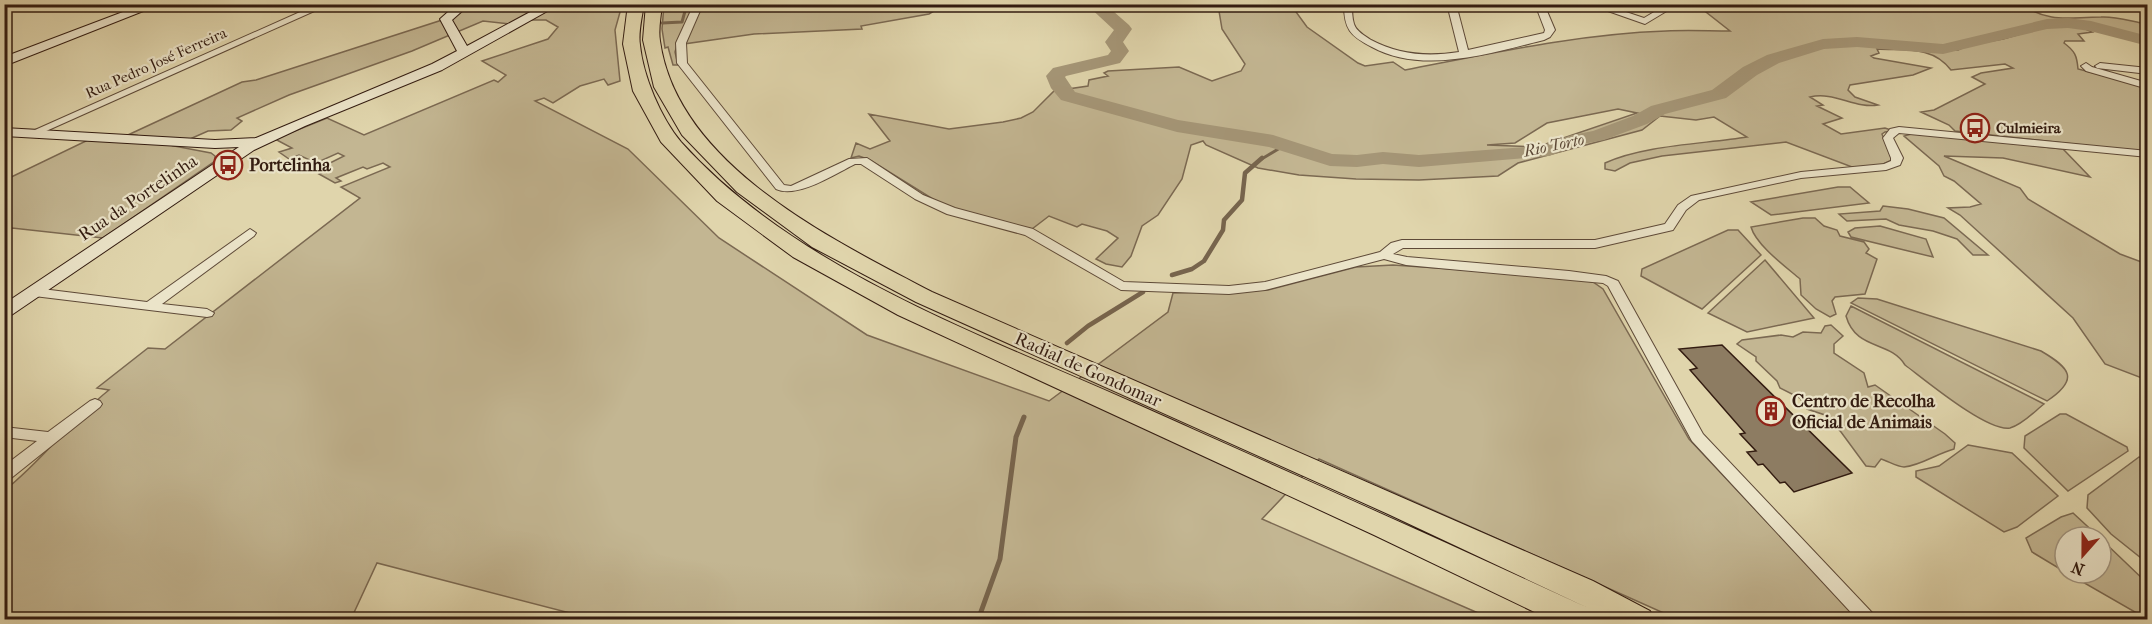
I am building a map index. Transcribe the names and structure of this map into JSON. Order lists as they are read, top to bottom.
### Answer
{
  "streets": {
    "highway": ["Radial de Gondomar"],
    "street": ["Rua Pedro José Ferreira", "Rua da Portelinha"]
  },
  "water": ["Rio Torto"],
  "places": {
    "bus stop": ["Culmieira", "Portelinha"],
    "building": ["Centro de Recolha Oficial de Animais"]
  },
  "north": "bottom"
}
